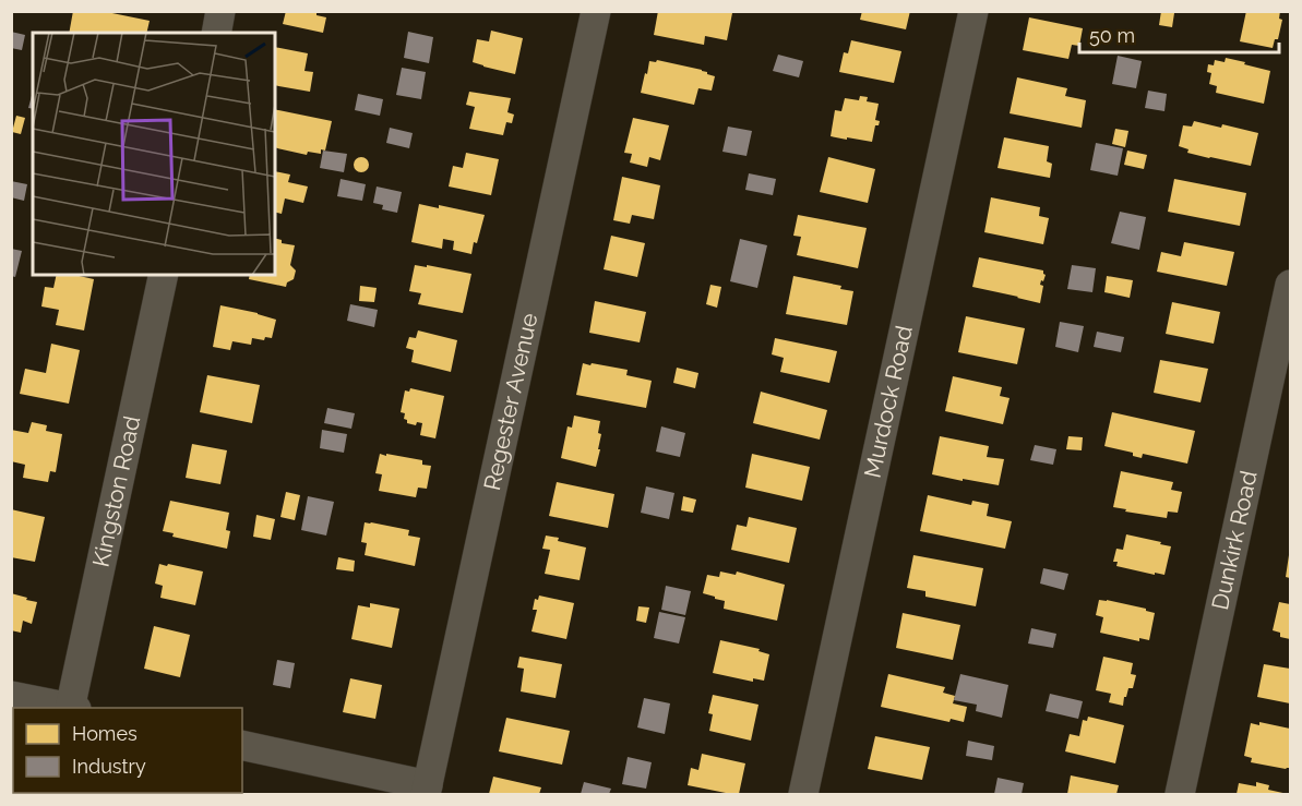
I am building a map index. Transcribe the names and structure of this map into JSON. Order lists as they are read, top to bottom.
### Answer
{
  "streets": {
    "street": [
      "Regester Avenue",
      "Murdock Road",
      "Kingston Road",
      "Dunkirk Road"
    ]
  },
  "legend": ["Homes", "Industry"],
  "scale_bar": "50 m"
}
